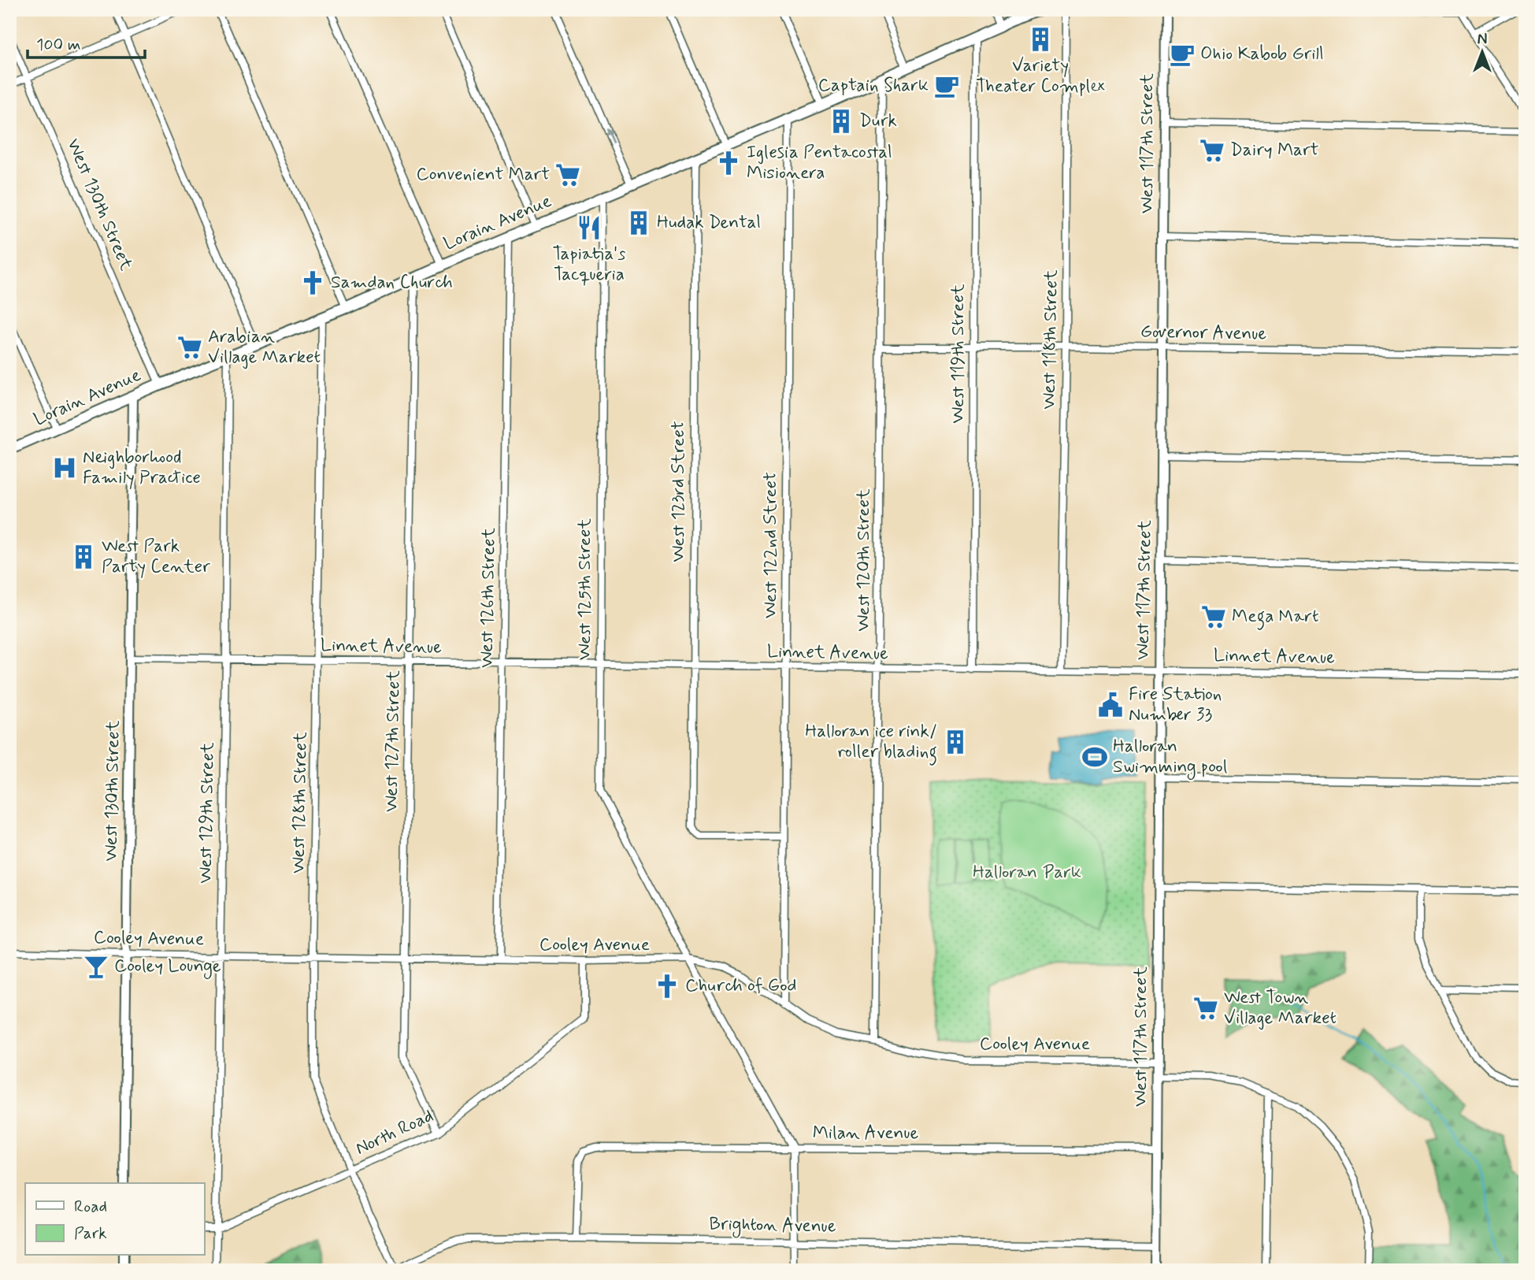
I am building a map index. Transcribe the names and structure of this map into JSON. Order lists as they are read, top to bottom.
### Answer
{
  "streets": {
    "main road": ["West 117th Street", "West 130th Street", "Lorain Avenue"],
    "street": [
      "Governor Avenue",
      "West 118th Street",
      "West 119th Street",
      "West 123rd Street",
      "West 122nd Street",
      "West 120th Street",
      "West 125th Street",
      "West 126th Street",
      "Linnet Avenue",
      "West 127th Street",
      "West 128th Street",
      "West 129th Street",
      "Cooley Avenue",
      "North Road",
      "Milan Avenue",
      "Brighton Avenue"
    ]
  },
  "crossings": [
    ["West 117th Street", "Governor Avenue"],
    ["West 117th Street", "Linnet Avenue"],
    ["West 117th Street", "Cooley Avenue"],
    ["West 117th Street", "Milan Avenue"],
    ["West 117th Street", "Brighton Avenue"],
    ["West 130th Street", "Lorain Avenue"],
    ["West 130th Street", "Linnet Avenue"],
    ["West 130th Street", "Cooley Avenue"],
    ["Lorain Avenue", "West 119th Street"],
    ["Lorain Avenue", "West 123rd Street"],
    ["Lorain Avenue", "West 122nd Street"],
    ["Lorain Avenue", "West 120th Street"],
    ["Lorain Avenue", "West 125th Street"],
    ["Lorain Avenue", "West 126th Street"],
    ["Lorain Avenue", "West 127th Street"],
    ["Lorain Avenue", "West 128th Street"],
    ["Lorain Avenue", "West 129th Street"],
    ["Governor Avenue", "West 118th Street"],
    ["Governor Avenue", "West 119th Street"],
    ["Governor Avenue", "West 120th Street"],
    ["West 118th Street", "Linnet Avenue"],
    ["West 119th Street", "Linnet Avenue"],
    ["West 123rd Street", "West 122nd Street"],
    ["West 123rd Street", "Linnet Avenue"],
    ["West 122nd Street", "Linnet Avenue"],
    ["West 122nd Street", "Cooley Avenue"],
    ["West 120th Street", "Linnet Avenue"],
    ["West 120th Street", "Cooley Avenue"],
    ["West 125th Street", "Linnet Avenue"],
    ["West 125th Street", "Cooley Avenue"],
    ["West 125th Street", "Milan Avenue"],
    ["West 126th Street", "Linnet Avenue"],
    ["West 126th Street", "Cooley Avenue"],
    ["Linnet Avenue", "West 127th Street"],
    ["Linnet Avenue", "West 128th Street"],
    ["Linnet Avenue", "West 129th Street"],
    ["West 127th Street", "Cooley Avenue"],
    ["West 127th Street", "North Road"],
    ["West 128th Street", "Cooley Avenue"],
    ["West 128th Street", "North Road"],
    ["West 128th Street", "Brighton Avenue"],
    ["West 129th Street", "Cooley Avenue"],
    ["West 129th Street", "North Road"],
    ["Cooley Avenue", "North Road"],
    ["Milan Avenue", "Brighton Avenue"]
  ],
  "parks": ["Halloran Park"],
  "places": {
    "building": [
      "Variety Theater Complex",
      "Durk",
      "Hudak Dental",
      "West Park Party Center",
      "Halloran ice rink/ roller blading"
    ],
    "cafe": ["Ohio Kabob Grill", "Captain Shark"],
    "supermarket": [
      "Dairy Mart",
      "Convenient Mart",
      "Arabian Village Market",
      "Mega Mart",
      "West Town Village Market"
    ],
    "church": ["Iglesia Pentacostal Misionera", "Samdan Church", "Church of God"],
    "restaurant": ["Tapiatia's Tacqueria"],
    "hospital": ["Neighborhood Family Practice"],
    "public building": ["Fire Station Number 33"],
    "sports": ["Halloran Swimming pool"],
    "bar": ["Cooley Lounge"]
  },
  "legend": ["Road", "Park"],
  "scale_bar": "100 m",
  "north": "top"
}
